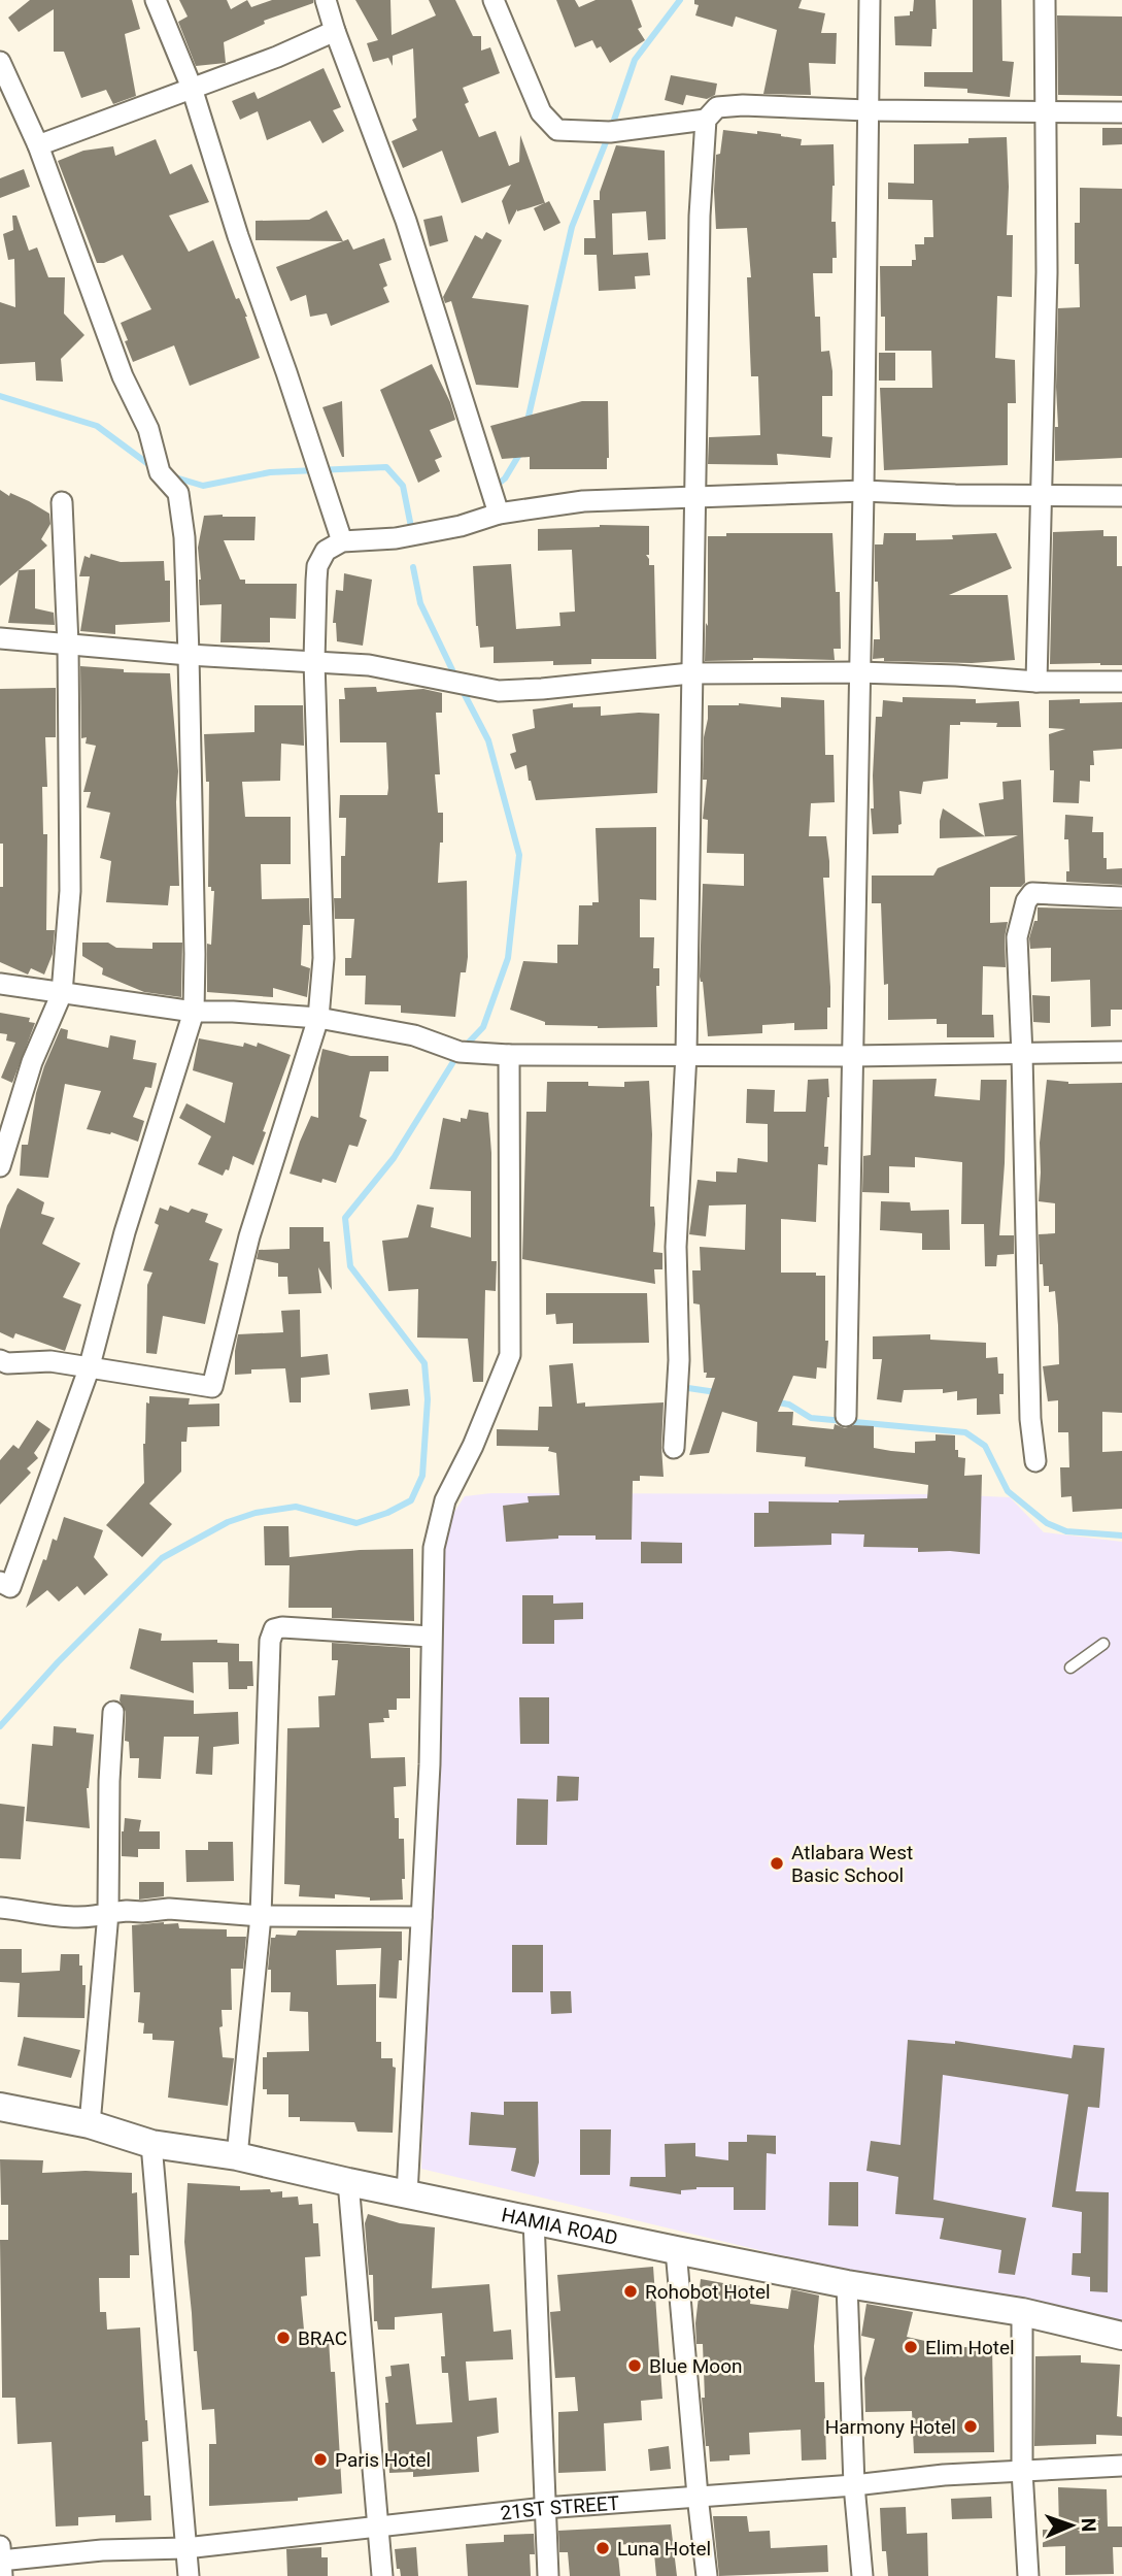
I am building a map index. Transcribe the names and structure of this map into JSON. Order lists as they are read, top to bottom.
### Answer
{
  "streets": {
    "main road": ["HAMIA ROAD"],
    "street": ["21ST STREET"]
  },
  "places": [
    "Atlabara West Basic School",
    "Rohobot Hotel",
    "BRAC",
    "Elim Hotel",
    "Blue Moon",
    "Harmony Hotel",
    "Paris Hotel",
    "Luna Hotel"
  ],
  "north": "right"
}
